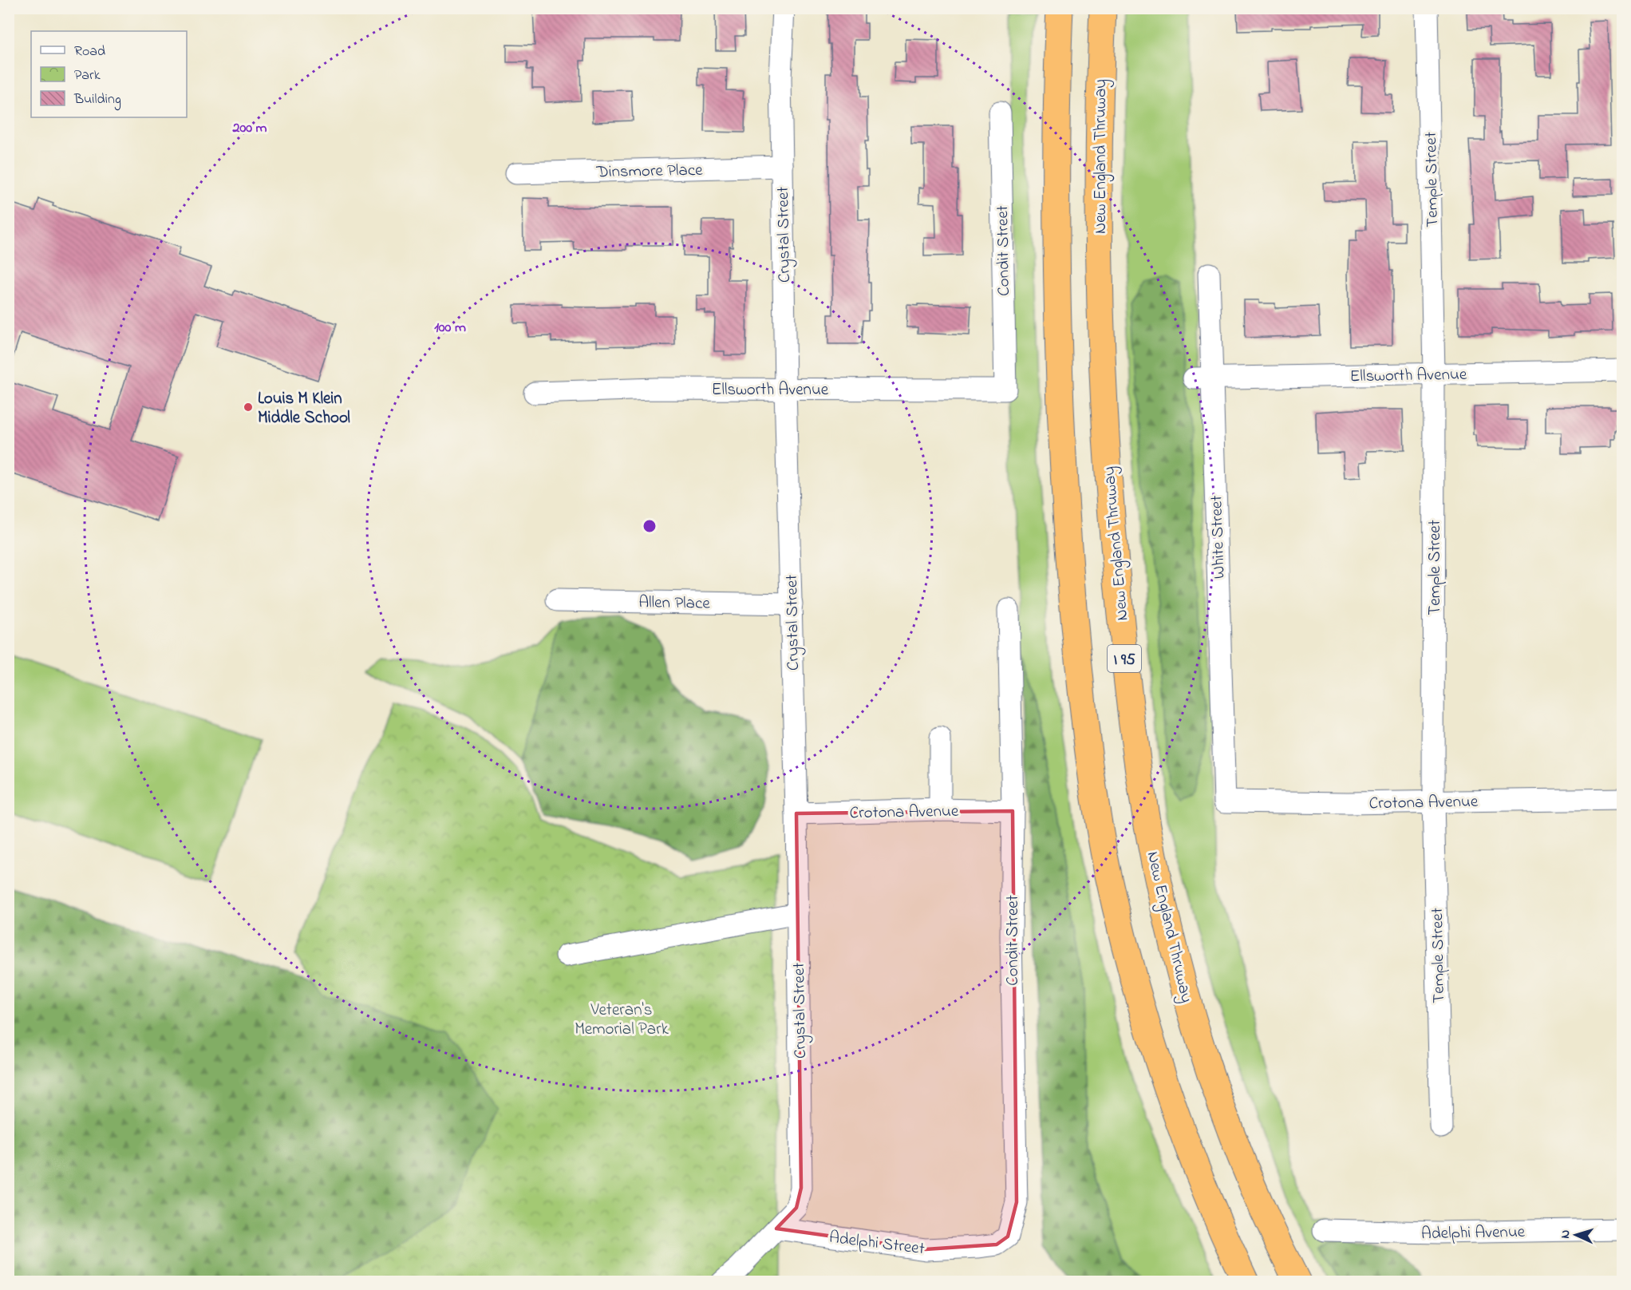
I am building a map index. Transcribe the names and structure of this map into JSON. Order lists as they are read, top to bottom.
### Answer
{
  "streets": {
    "highway": ["New England Thruway", "I 95"],
    "street": [
      "Dinsmore Place",
      "Temple Street",
      "Crystal Street",
      "Condit Street",
      "Ellsworth Avenue",
      "White Street",
      "Allen Place",
      "Crotona Avenue",
      "Adelphi Avenue",
      "Adelphi Street"
    ]
  },
  "crossings": [
    ["Dinsmore Place", "Crystal Street"],
    ["Temple Street", "Ellsworth Avenue"],
    ["Temple Street", "Crotona Avenue"],
    ["Crystal Street", "Ellsworth Avenue"],
    ["Crystal Street", "Allen Place"],
    ["Crystal Street", "Crotona Avenue"],
    ["Crystal Street", "Adelphi Street"],
    ["Condit Street", "Ellsworth Avenue"],
    ["Condit Street", "Crotona Avenue"],
    ["Condit Street", "Adelphi Street"],
    ["Ellsworth Avenue", "White Street"],
    ["White Street", "Crotona Avenue"]
  ],
  "parks": ["Veteran's Memorial Park"],
  "places": ["Louis M Klein Middle School"],
  "legend": ["Road", "Park", "Building"],
  "north": "left",
  "rings": ["200 m", "100 m"]
}
